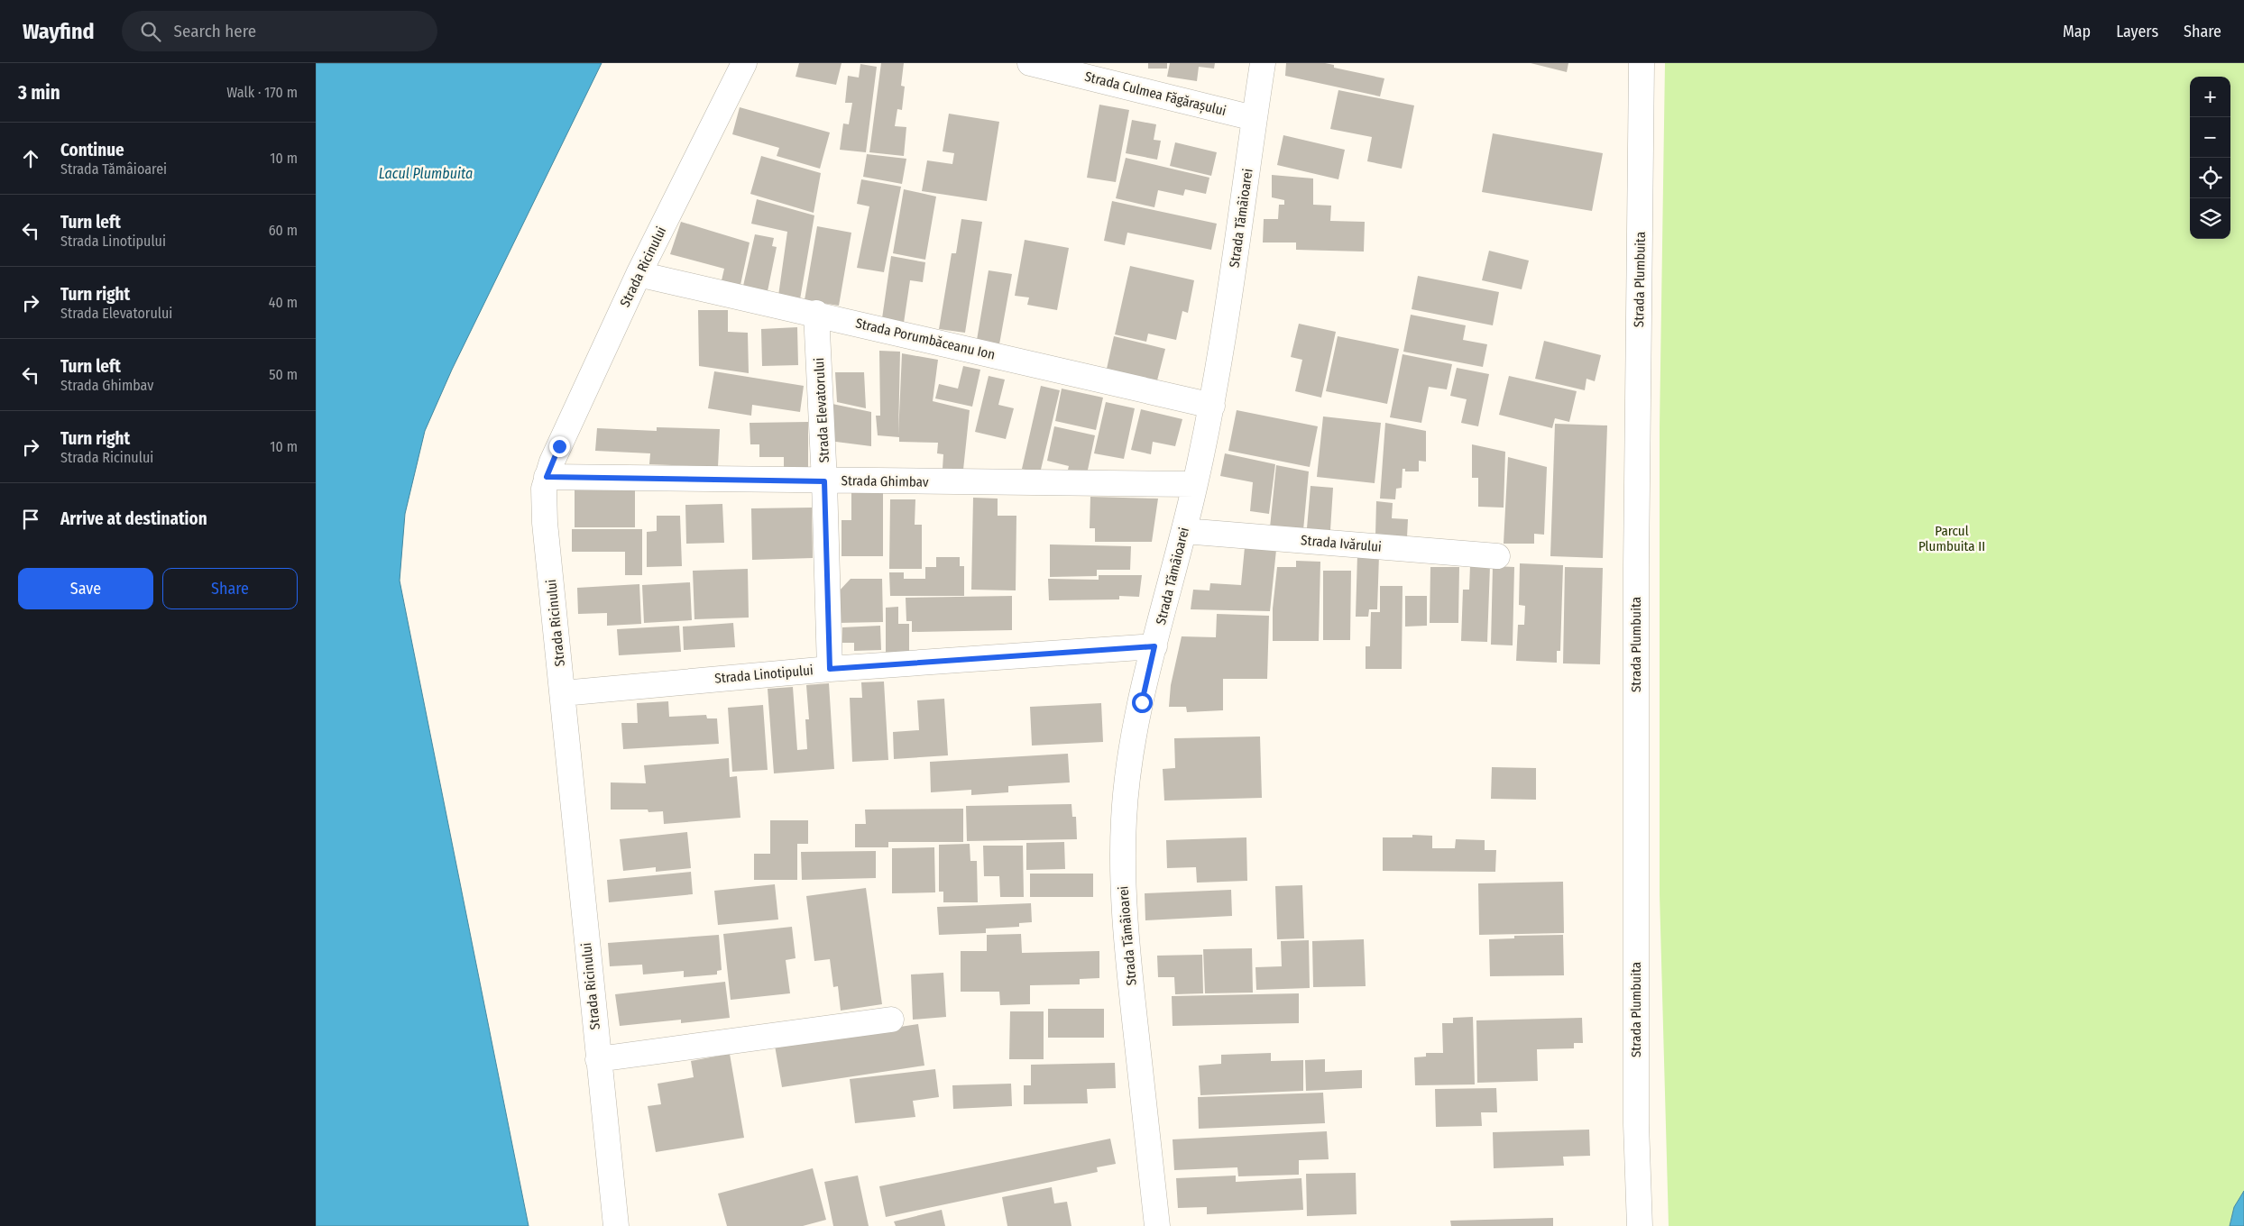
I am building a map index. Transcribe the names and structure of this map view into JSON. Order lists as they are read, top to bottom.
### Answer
{
  "streets": {
    "street": [
      "Strada Culmea Făgărașului",
      "Strada Tămâioarei",
      "Strada Ricinului",
      "Strada Plumbuita",
      "Strada Porumbăceanu Ion",
      "Strada Elevatorului",
      "Strada Ghimbav",
      "Strada Ivărului",
      "Strada Linotipului"
    ]
  },
  "crossings": [
    ["Strada Culmea Făgărașului", "Strada Tămâioarei"],
    ["Strada Tămâioarei", "Strada Porumbăceanu Ion"],
    ["Strada Tămâioarei", "Strada Ghimbav"],
    ["Strada Tămâioarei", "Strada Ivărului"],
    ["Strada Tămâioarei", "Strada Linotipului"],
    ["Strada Ricinului", "Strada Porumbăceanu Ion"],
    ["Strada Ricinului", "Strada Ghimbav"],
    ["Strada Ricinului", "Strada Linotipului"],
    ["Strada Porumbăceanu Ion", "Strada Elevatorului"],
    ["Strada Elevatorului", "Strada Ghimbav"],
    ["Strada Elevatorului", "Strada Linotipului"]
  ],
  "water": ["Lacul Plumbuita"],
  "parks": ["Parcul Plumbuita II"],
  "page": {
    "header": "Wayfind",
    "search": "Search here",
    "nav": ["Map", "Layers", "Share"],
    "heading": ["3 min", "Walk · 170 m"],
    "map_buttons": ["+", "−"],
    "list": [
      ["Continue", "Strada Tămâioarei", "10 m"],
      ["Turn left", "Strada Linotipului", "60 m"],
      ["Turn right", "Strada Elevatorului", "40 m"],
      ["Turn left", "Strada Ghimbav", "50 m"],
      ["Turn right", "Strada Ricinului", "10 m"],
      "Arrive at destination"
    ],
    "buttons": ["Save", "Share"]
  }
}
